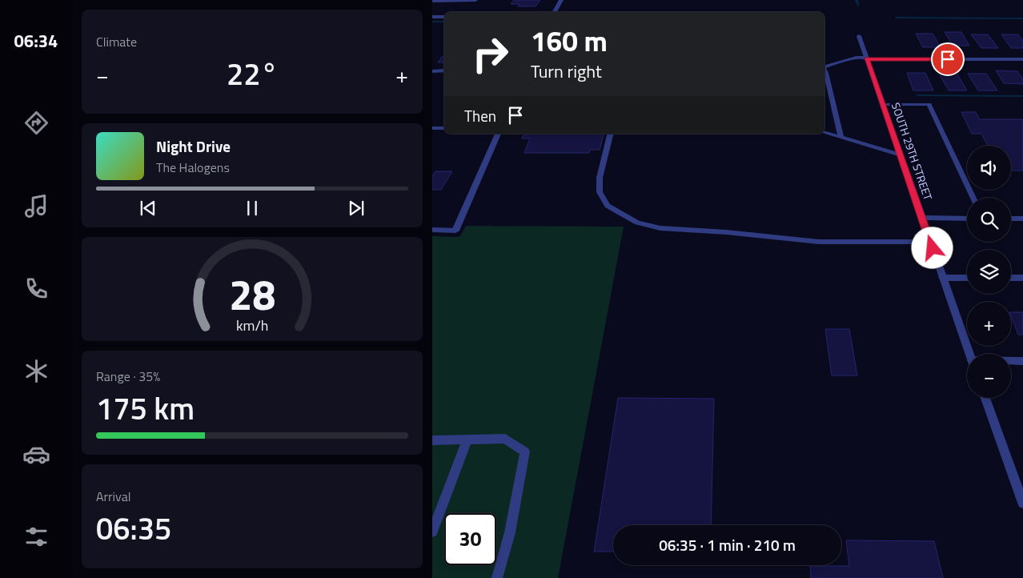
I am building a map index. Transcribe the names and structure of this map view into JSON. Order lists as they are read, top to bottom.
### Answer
{
  "streets": {
    "street": ["SOUTH 29TH STREET"]
  },
  "page": {
    "tabs": "06:34",
    "tile": [
      "Climate",
      ["Range · 35%", "175 km"],
      ["Arrival", "06:35"]
    ],
    "turn": ["160 m", "Turn right"],
    "heat": ["−", "22°", "+"],
    "then": "Then",
    "song": ["Night Drive", "The Halogens"],
    "map_buttons": ["+", "−"],
    "limit": "30",
    "trip": "06:35 · 1 min · 210 m",
    "gauge": ["28", "km/h"]
  }
}
